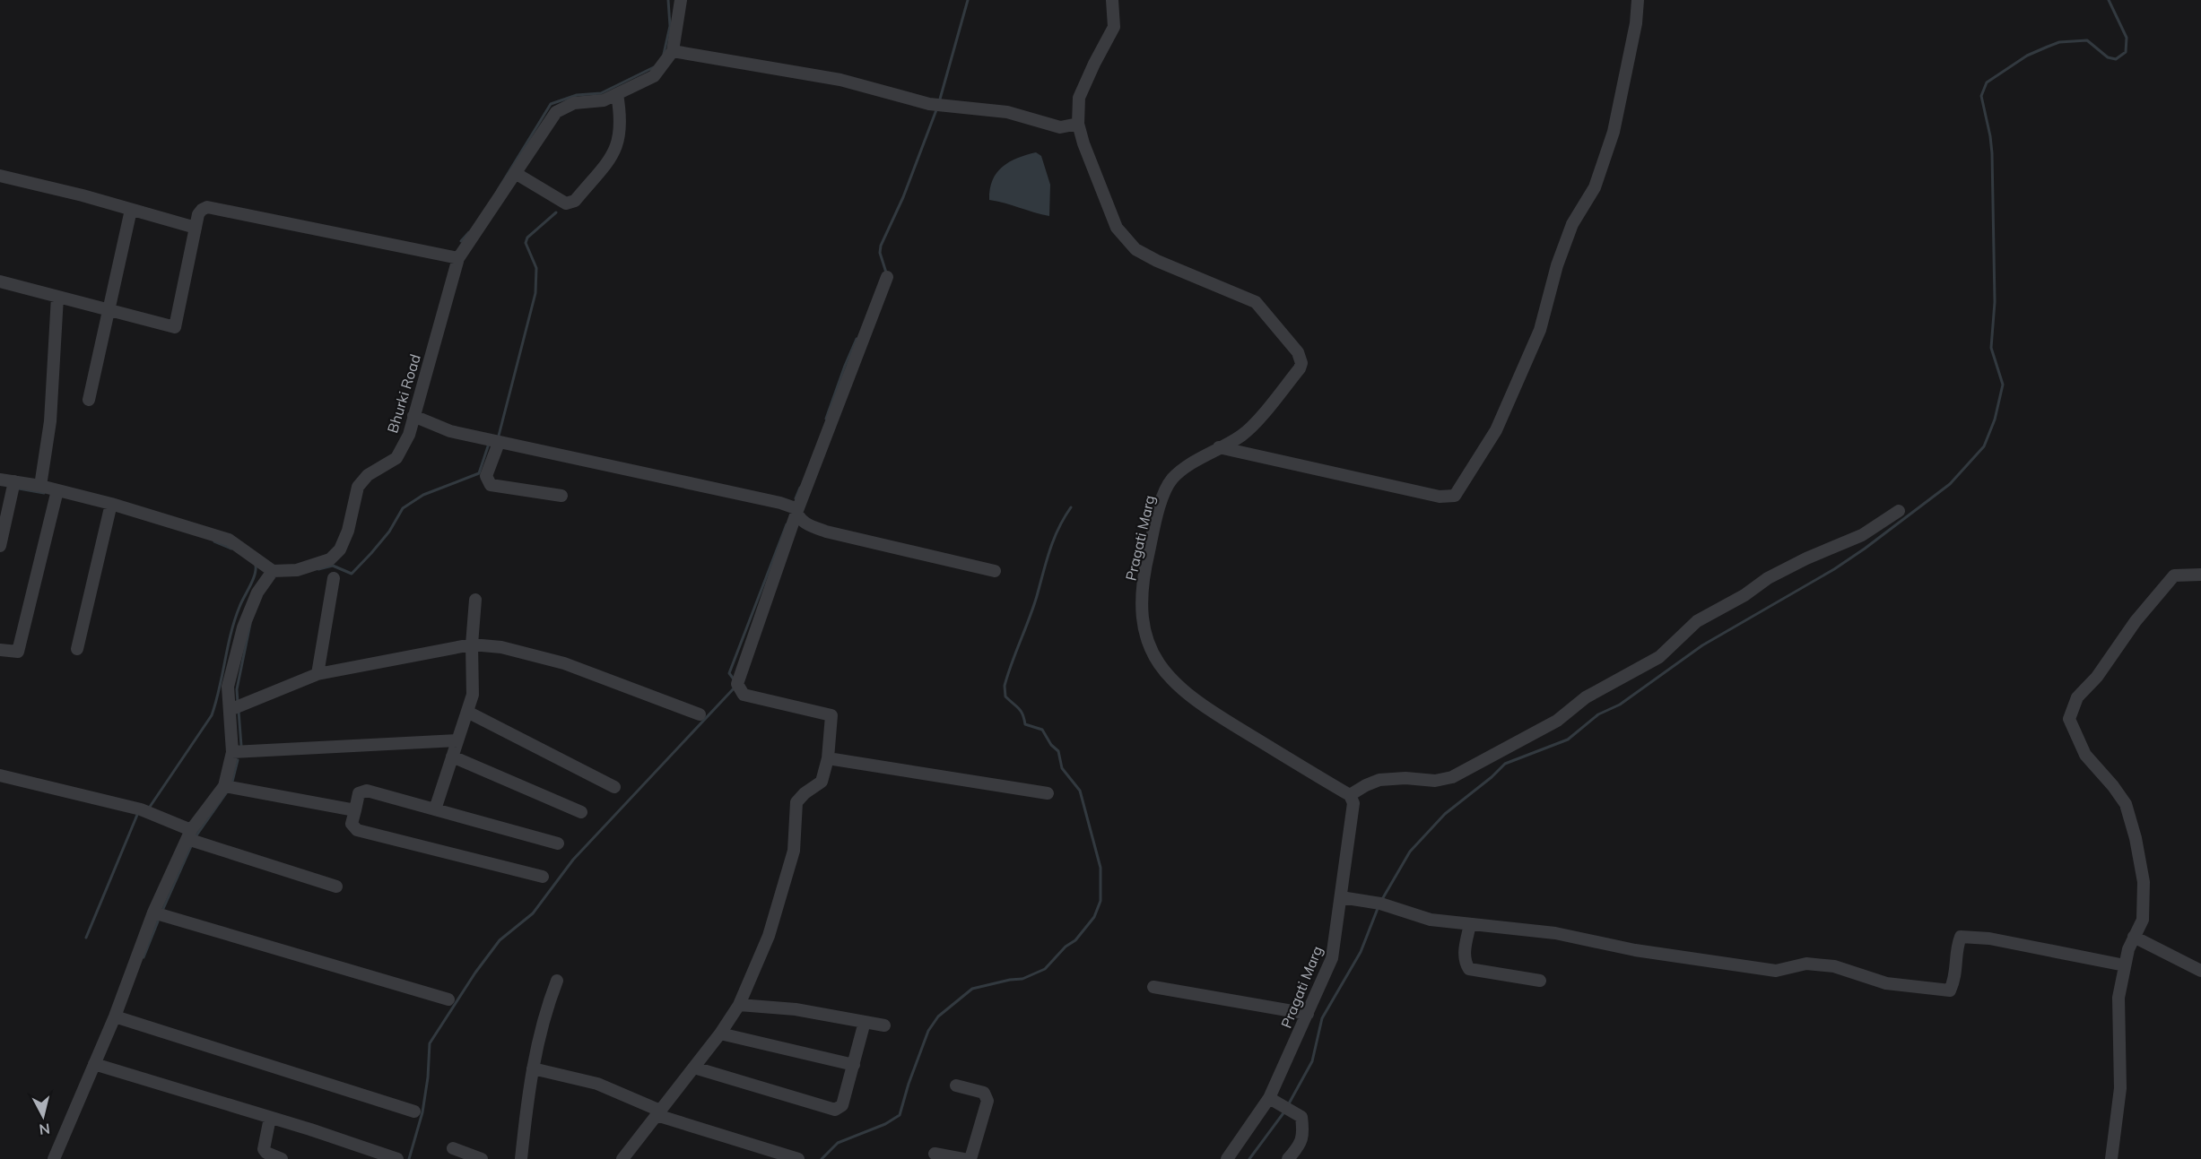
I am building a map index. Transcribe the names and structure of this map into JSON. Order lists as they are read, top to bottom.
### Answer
{
  "streets": {
    "street": ["Bhurki Road", "Pragati Marg"]
  },
  "north": "bottom"
}
